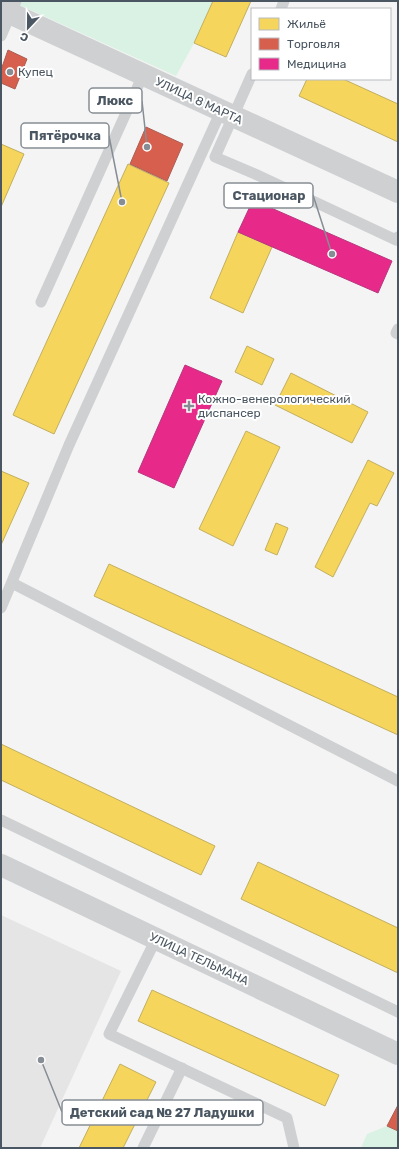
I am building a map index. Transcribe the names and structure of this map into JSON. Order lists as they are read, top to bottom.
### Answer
{
  "streets": {
    "street": ["УЛИЦА 8 МАРТА", "УЛИЦА ТЕЛЬМАНА"]
  },
  "places": {
    "other": [
      "Купец",
      "Люкс",
      "Пятёрочка",
      "Стационар",
      "Детский сад № 27 Ладушки"
    ],
    "health": ["Кожно-венерологический диспансер"]
  },
  "legend": ["Жильё", "Торговля", "Медицина"],
  "north": "bottom"
}
